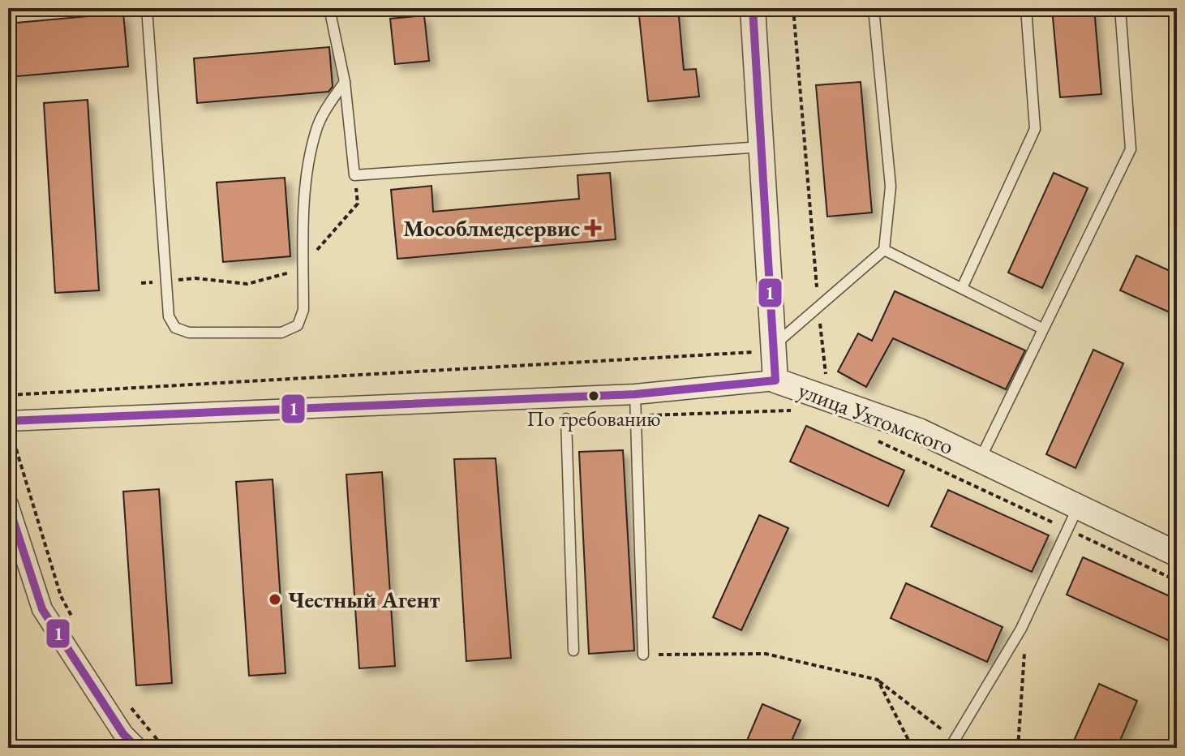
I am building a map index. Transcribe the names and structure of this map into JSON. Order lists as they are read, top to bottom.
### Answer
{
  "streets": {
    "street": ["улица Ухтомского"]
  },
  "places": {
    "health": ["Мособлмедсервис"],
    "other": ["По требованию", "Честный Агент"]
  },
  "lines": ["transit line 1"]
}
